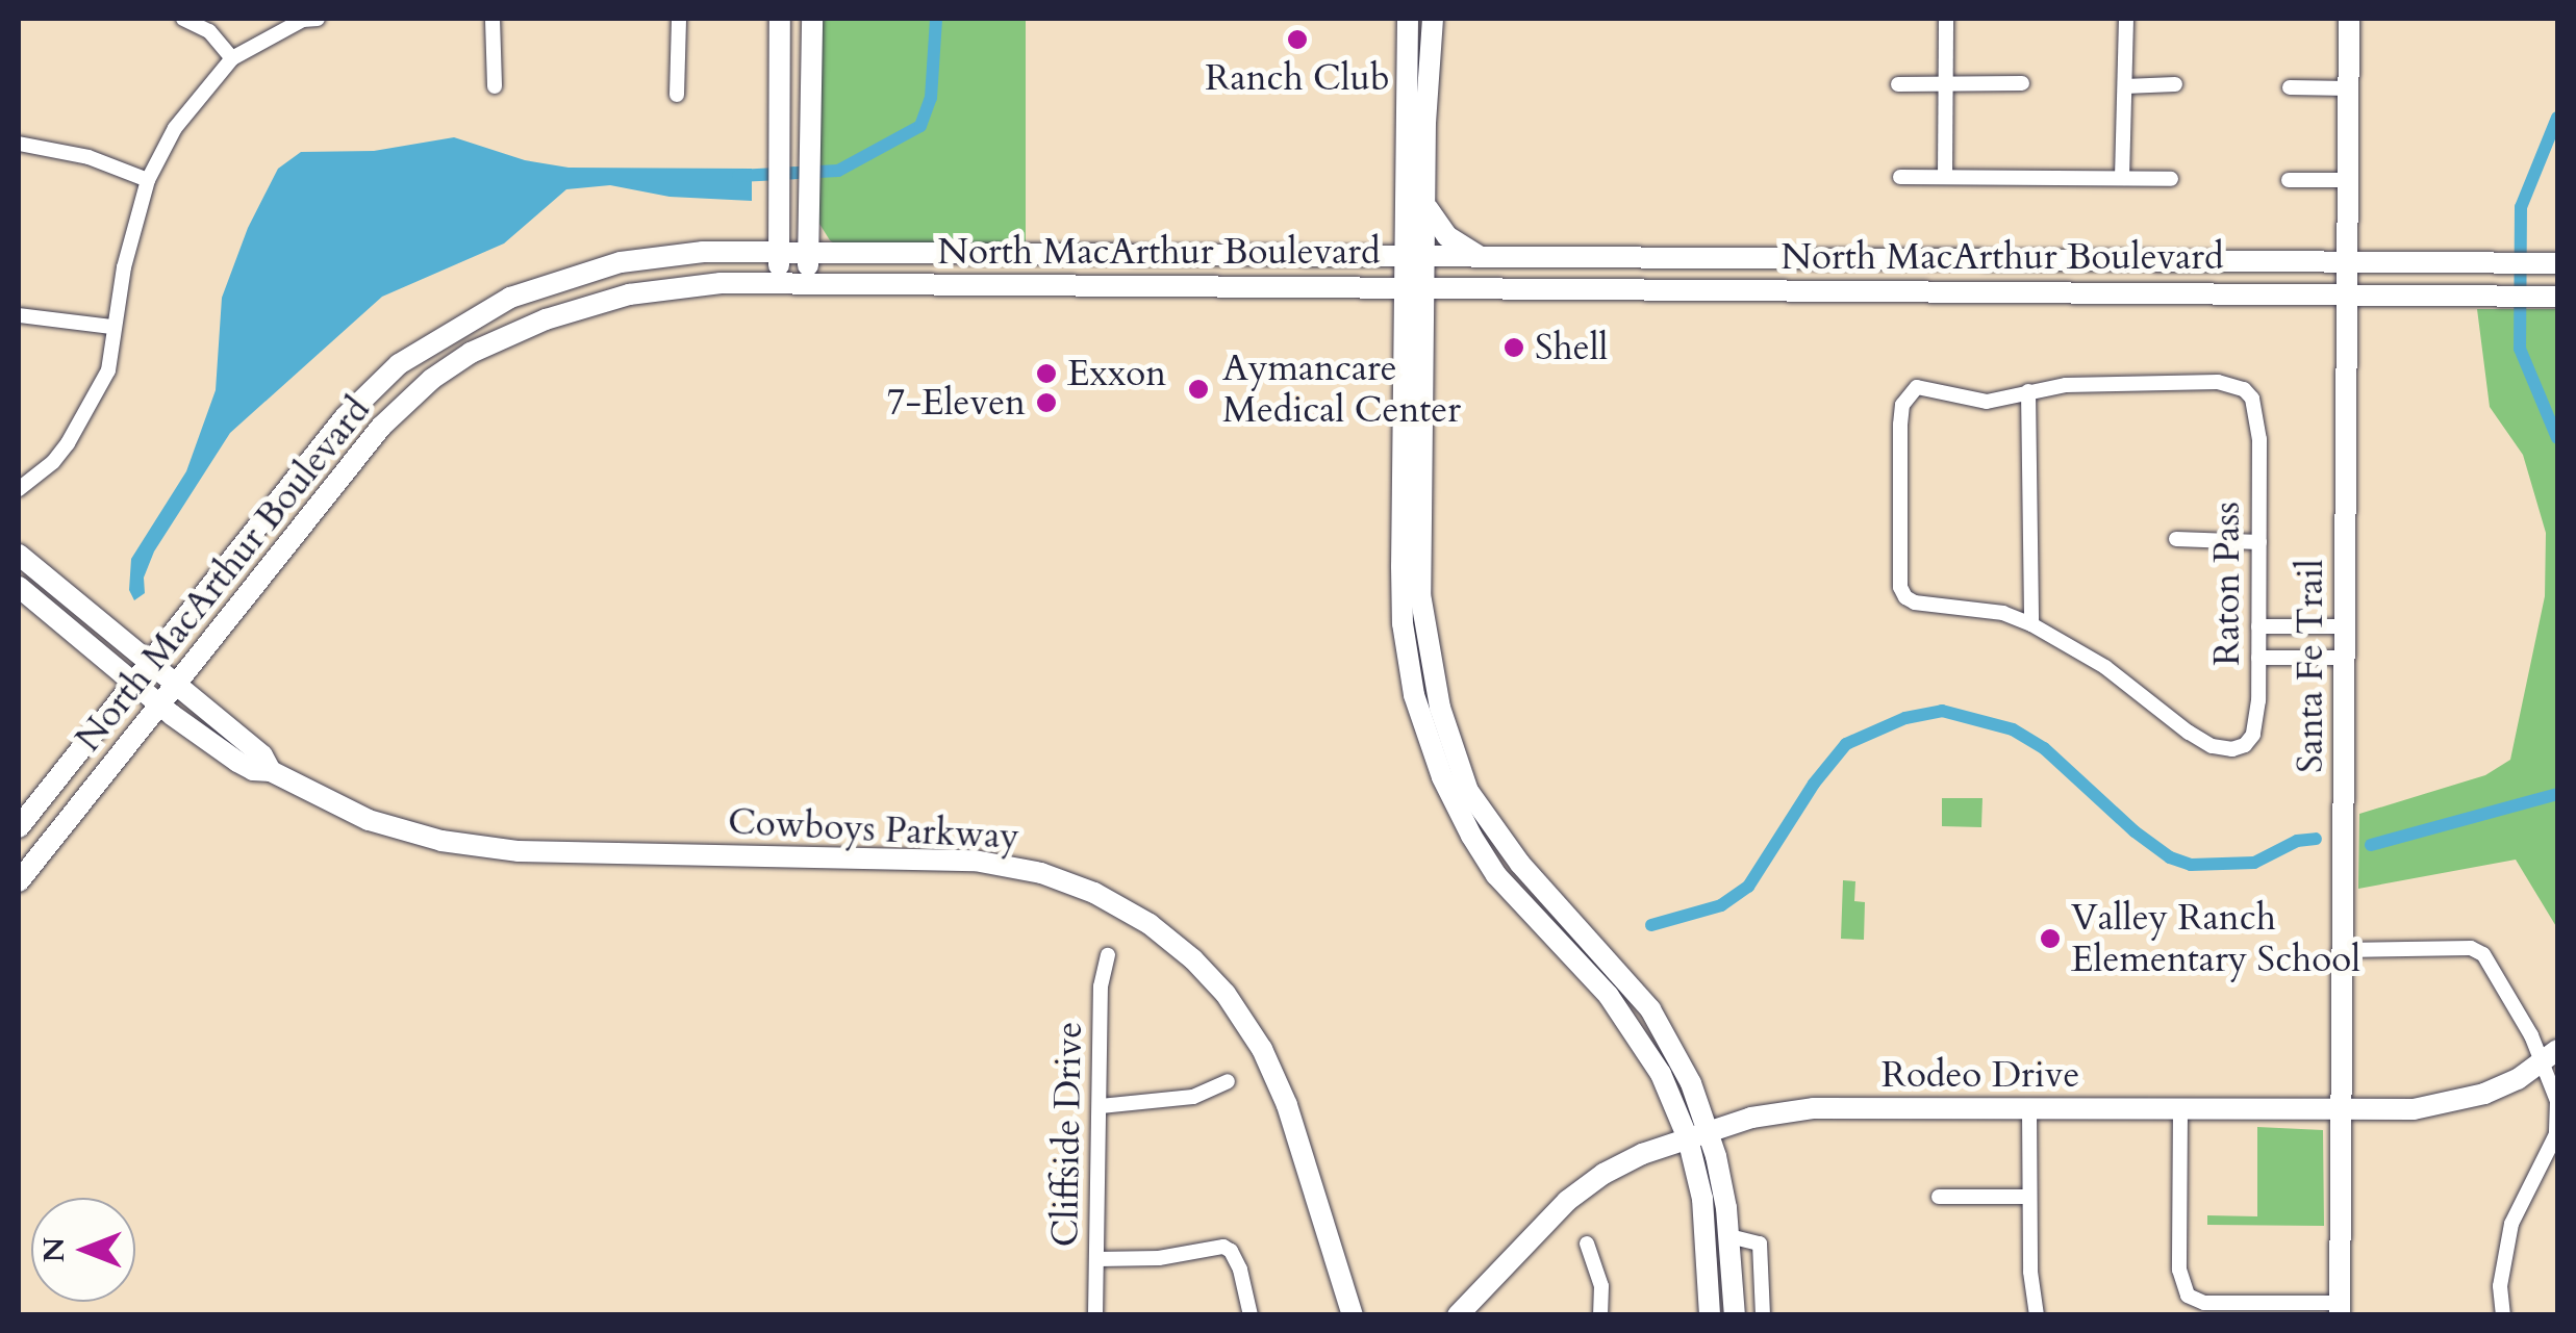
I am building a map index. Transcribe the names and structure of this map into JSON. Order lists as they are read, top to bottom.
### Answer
{
  "streets": {
    "main road": [
      "North MacArthur Boulevard",
      "Santa Fe Trail",
      "Cowboys Parkway",
      "Rodeo Drive"
    ],
    "street": ["Raton Pass", "Cliffside Drive"]
  },
  "crossings": [
    ["North MacArthur Boulevard", "Santa Fe Trail"],
    ["North MacArthur Boulevard", "Cowboys Parkway"],
    ["Santa Fe Trail", "Rodeo Drive"]
  ],
  "places": [
    "Ranch Club",
    "Shell",
    "Exxon",
    "Aymancare Medical Center",
    "7-Eleven",
    "Valley Ranch Elementary School"
  ],
  "north": "left"
}
